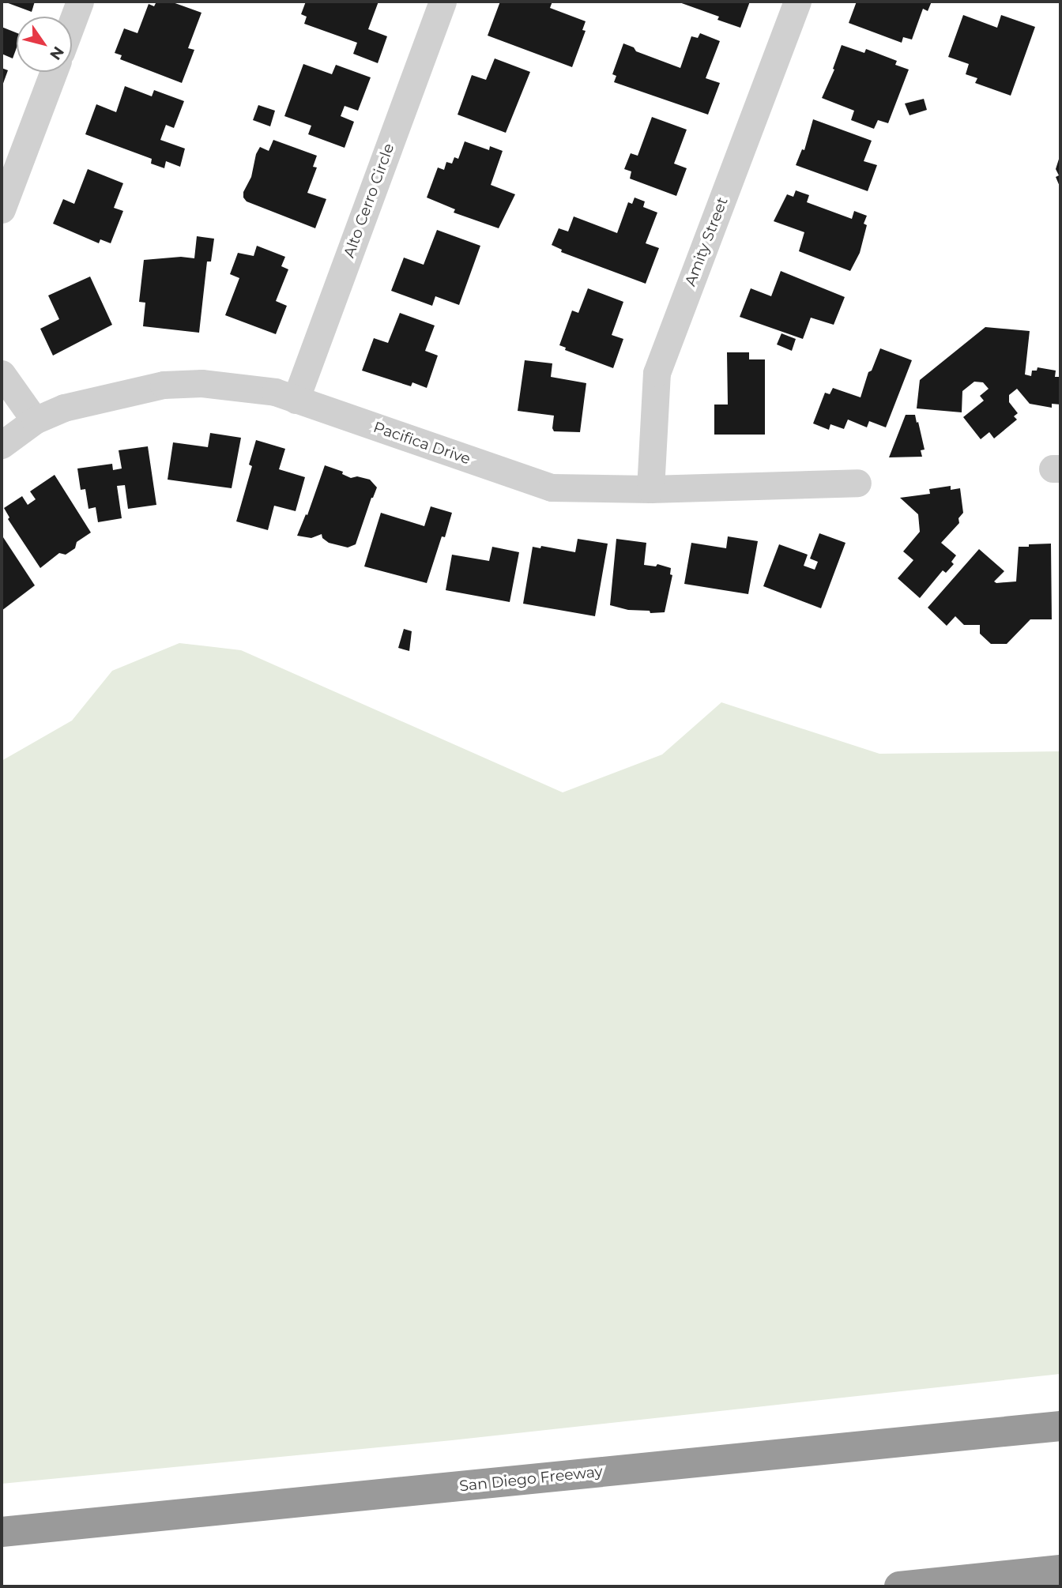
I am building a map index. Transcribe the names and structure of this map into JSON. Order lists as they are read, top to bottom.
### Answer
{
  "streets": {
    "highway": ["San Diego Freeway"],
    "street": ["Alto Cerro Circle", "Amity Street", "Pacifica Drive"]
  },
  "crossings": [
    ["Alto Cerro Circle", "Pacifica Drive"],
    ["Amity Street", "Pacifica Drive"]
  ],
  "north": "bottom right"
}
